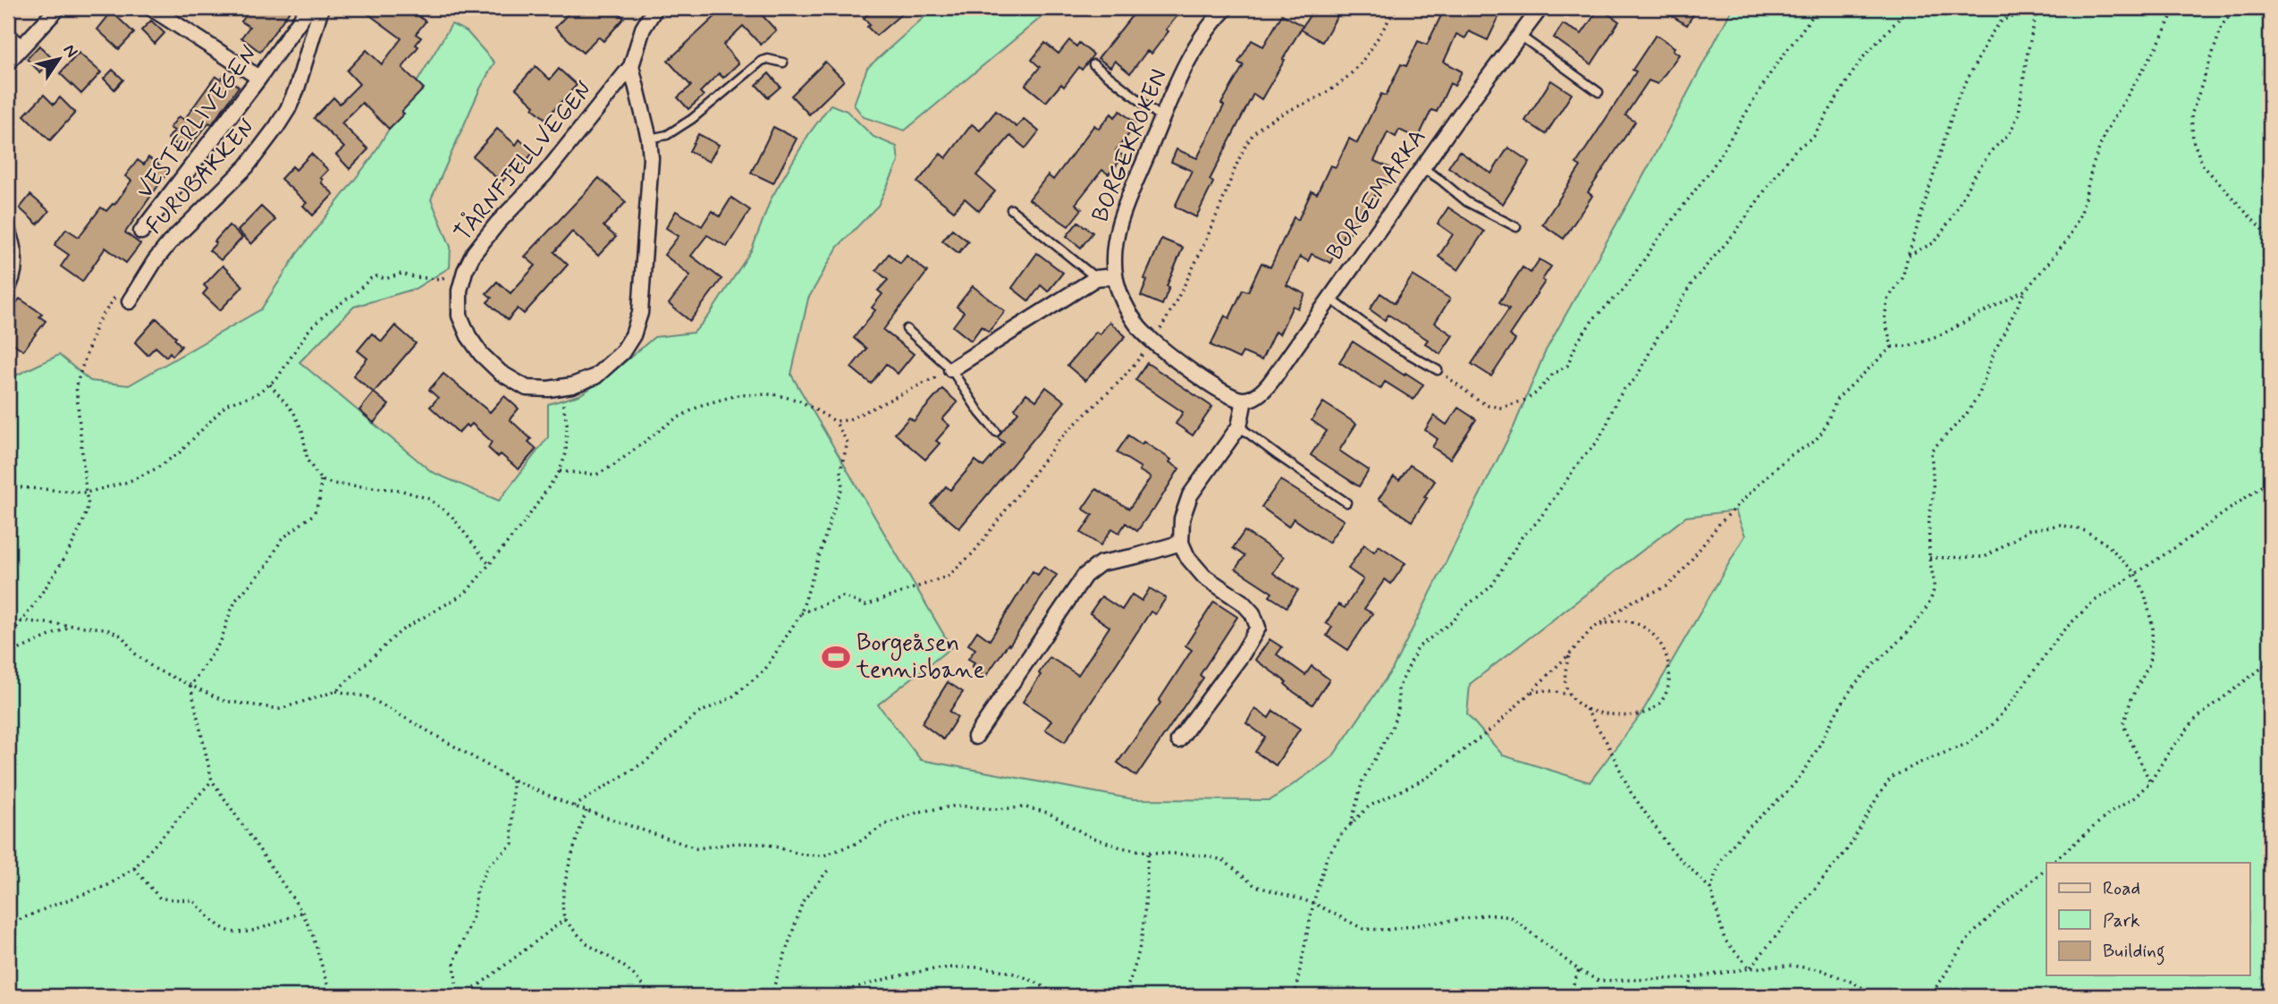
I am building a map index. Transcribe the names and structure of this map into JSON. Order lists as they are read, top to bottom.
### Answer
{
  "streets": {
    "street": [
      "VESTERLIVEGEN",
      "BORGEKROKEN",
      "TÅRNFJELLVEGEN",
      "FURUBAKKEN",
      "BORGEMARKA"
    ]
  },
  "crossings": [
    ["BORGEKROKEN", "BORGEMARKA"]
  ],
  "places": {
    "sports": ["Borgeåsen tennisbane"]
  },
  "legend": ["Road", "Park", "Building"],
  "north": "top right"
}
